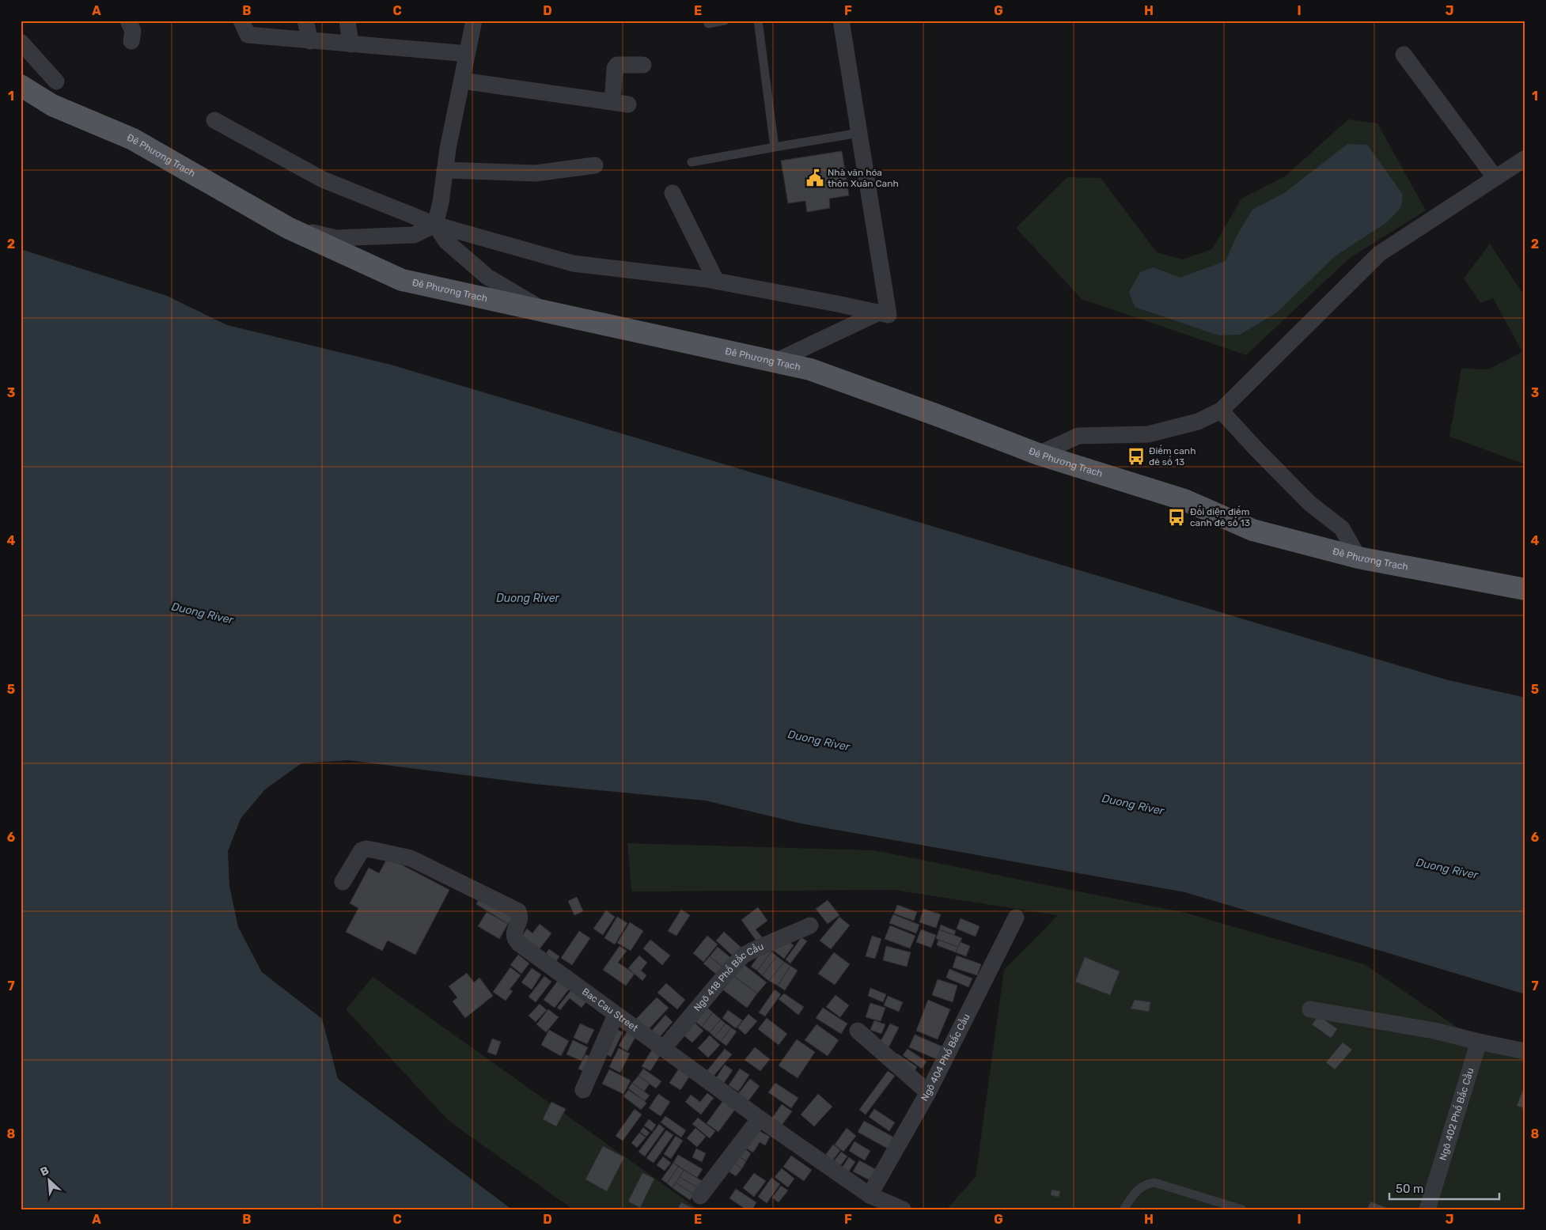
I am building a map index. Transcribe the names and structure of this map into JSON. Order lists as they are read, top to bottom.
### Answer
{
  "streets": {
    "main road": ["Đê Phương Trạch"],
    "street": [
      "Ngõ 418 Phố Bắc Cầu",
      "Bac Cau Street",
      "Ngõ 404 Phố Bắc Cầu",
      "Ngõ 402 Phố Bắc Cầu"
    ]
  },
  "crossings": [
    ["Ngõ 418 Phố Bắc Cầu", "Bac Cau Street"],
    ["Bac Cau Street", "Ngõ 404 Phố Bắc Cầu"]
  ],
  "water": ["Duong River"],
  "places": {
    "public building": ["Nhà văn hóa thôn Xuân Canh"],
    "bus stop": ["Điếm canh đê số 13", "Đối diện điếm canh đê số 13"]
  },
  "scale_bar": "50 m",
  "north": "top left",
  "grid": {
    "columns": [
      "A",
      "B",
      "C",
      "D",
      "E",
      "F",
      "G",
      "H",
      "I",
      "J"
    ],
    "rows": [
      "1",
      "2",
      "3",
      "4",
      "5",
      "6",
      "7",
      "8"
    ]
  }
}
